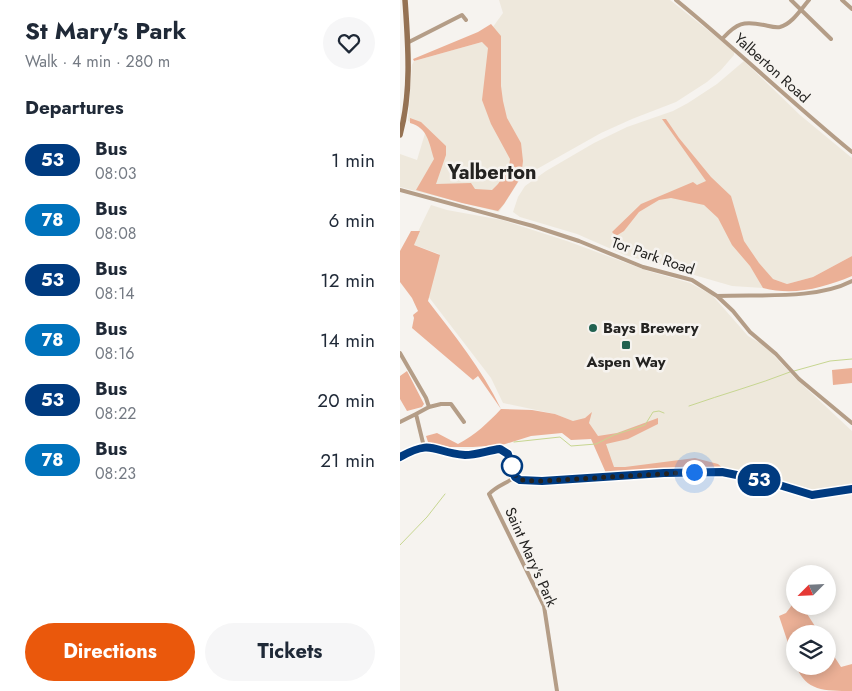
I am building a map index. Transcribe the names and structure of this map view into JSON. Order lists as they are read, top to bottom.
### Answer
{
  "streets": {
    "street": ["Yalberton Road", "Tor Park Road", "Saint Mary's Park"]
  },
  "districts": ["Yalberton"],
  "places": {
    "other": ["Bays Brewery"],
    "transit": ["Aspen Way"]
  },
  "lines": ["bus line 53"],
  "north": "bottom left",
  "page": {
    "heading": [
      ["St Mary's Park", "Walk · 4 min · 280 m"],
      "Departures"
    ],
    "on_map": "53",
    "list": [
      {
        "mark": "53",
        "name": "Bus",
        "note": "08:03",
        "value": "1 min"
      },
      {
        "mark": "78",
        "name": "Bus",
        "note": "08:08",
        "value": "6 min"
      },
      {
        "mark": "53",
        "name": "Bus",
        "note": "08:14",
        "value": "12 min"
      },
      {
        "mark": "78",
        "name": "Bus",
        "note": "08:16",
        "value": "14 min"
      },
      {
        "mark": "53",
        "name": "Bus",
        "note": "08:22",
        "value": "20 min"
      },
      {
        "mark": "78",
        "name": "Bus",
        "note": "08:23",
        "value": "21 min"
      }
    ],
    "buttons": ["Directions", "Tickets"]
  }
}
